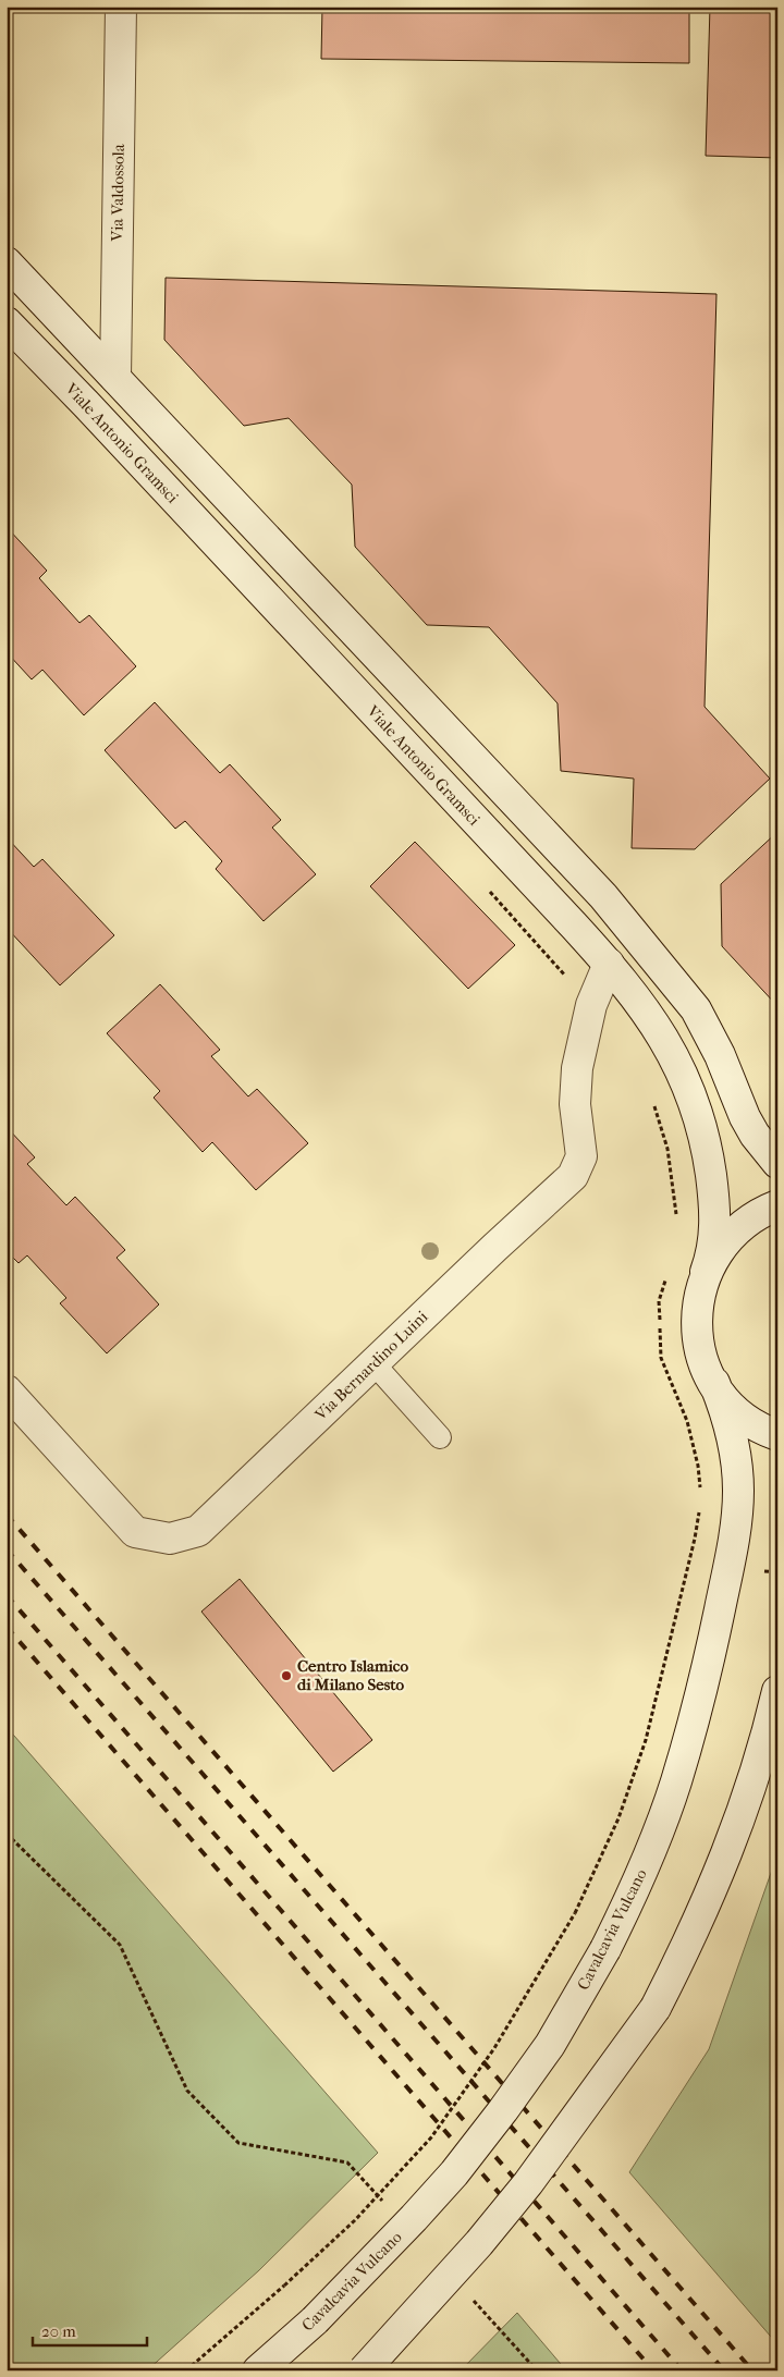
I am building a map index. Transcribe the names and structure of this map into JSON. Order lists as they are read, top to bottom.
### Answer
{
  "streets": {
    "main road": [
      "Via Valdossola",
      "Viale Antonio Gramsci",
      "Via Bernardino Luini",
      "Cavalcavia Vulcano"
    ]
  },
  "crossings": [
    ["Viale Antonio Gramsci", "Via Bernardino Luini"]
  ],
  "places": ["Centro Islamico di Milano Sesto"],
  "scale_bar": "20 m"
}
